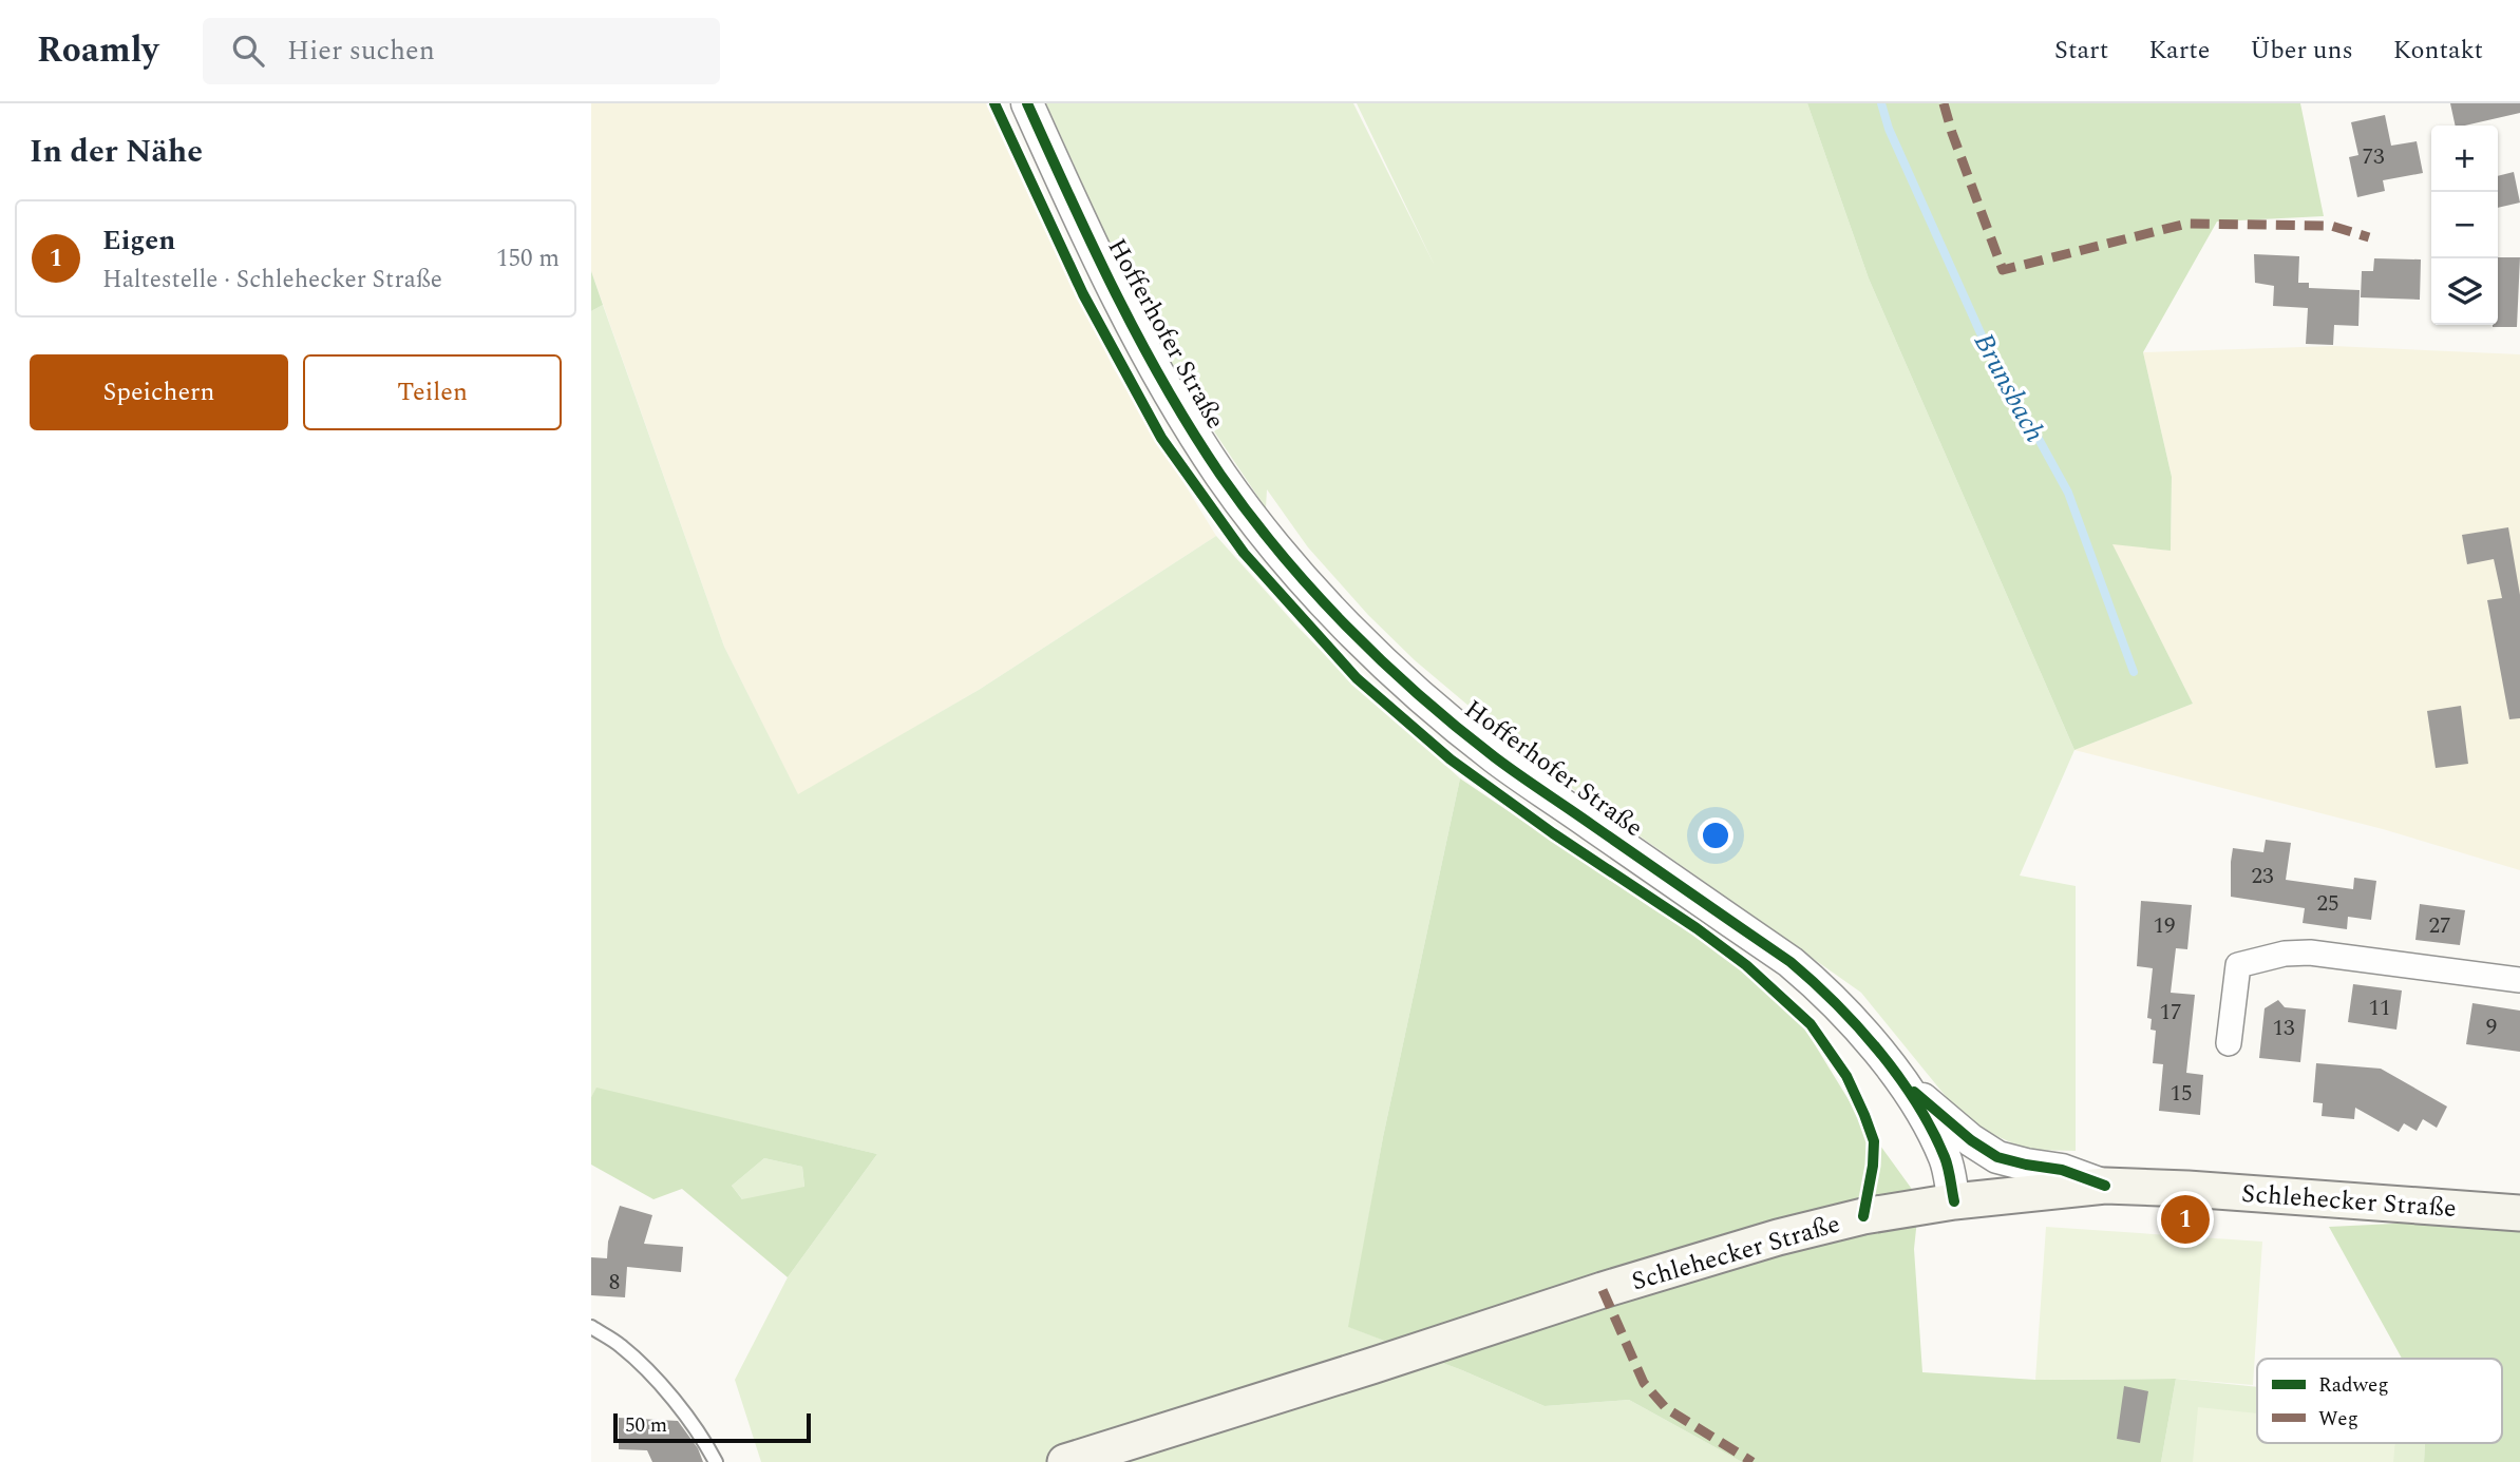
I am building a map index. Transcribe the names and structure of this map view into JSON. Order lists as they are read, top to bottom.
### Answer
{
  "streets": {
    "main road": ["Schlehecker Straße"],
    "street": ["Hofferhofer Straße"]
  },
  "crossings": [
    ["Hofferhofer Straße", "Schlehecker Straße"]
  ],
  "water": ["Brunsbach"],
  "house_numbers": [
    "73",
    "23",
    "25",
    "19",
    "27",
    "11",
    "17",
    "9",
    "13",
    "15",
    "8"
  ],
  "legend": ["Radweg", "Weg"],
  "scale_bar": "50 m",
  "page": {
    "header": "Roamly",
    "search": "Hier suchen",
    "nav": [
      "Start",
      "Karte",
      "Über uns",
      "Kontakt"
    ],
    "heading": "In der Nähe",
    "map_buttons": ["+", "−"],
    "list": [
      {
        "mark": "1",
        "name": "Eigen",
        "note": "Haltestelle · Schlehecker Straße",
        "value": "150 m"
      }
    ],
    "buttons": ["Speichern", "Teilen"],
    "pins": "1",
    "scale": "50 m"
  }
}
